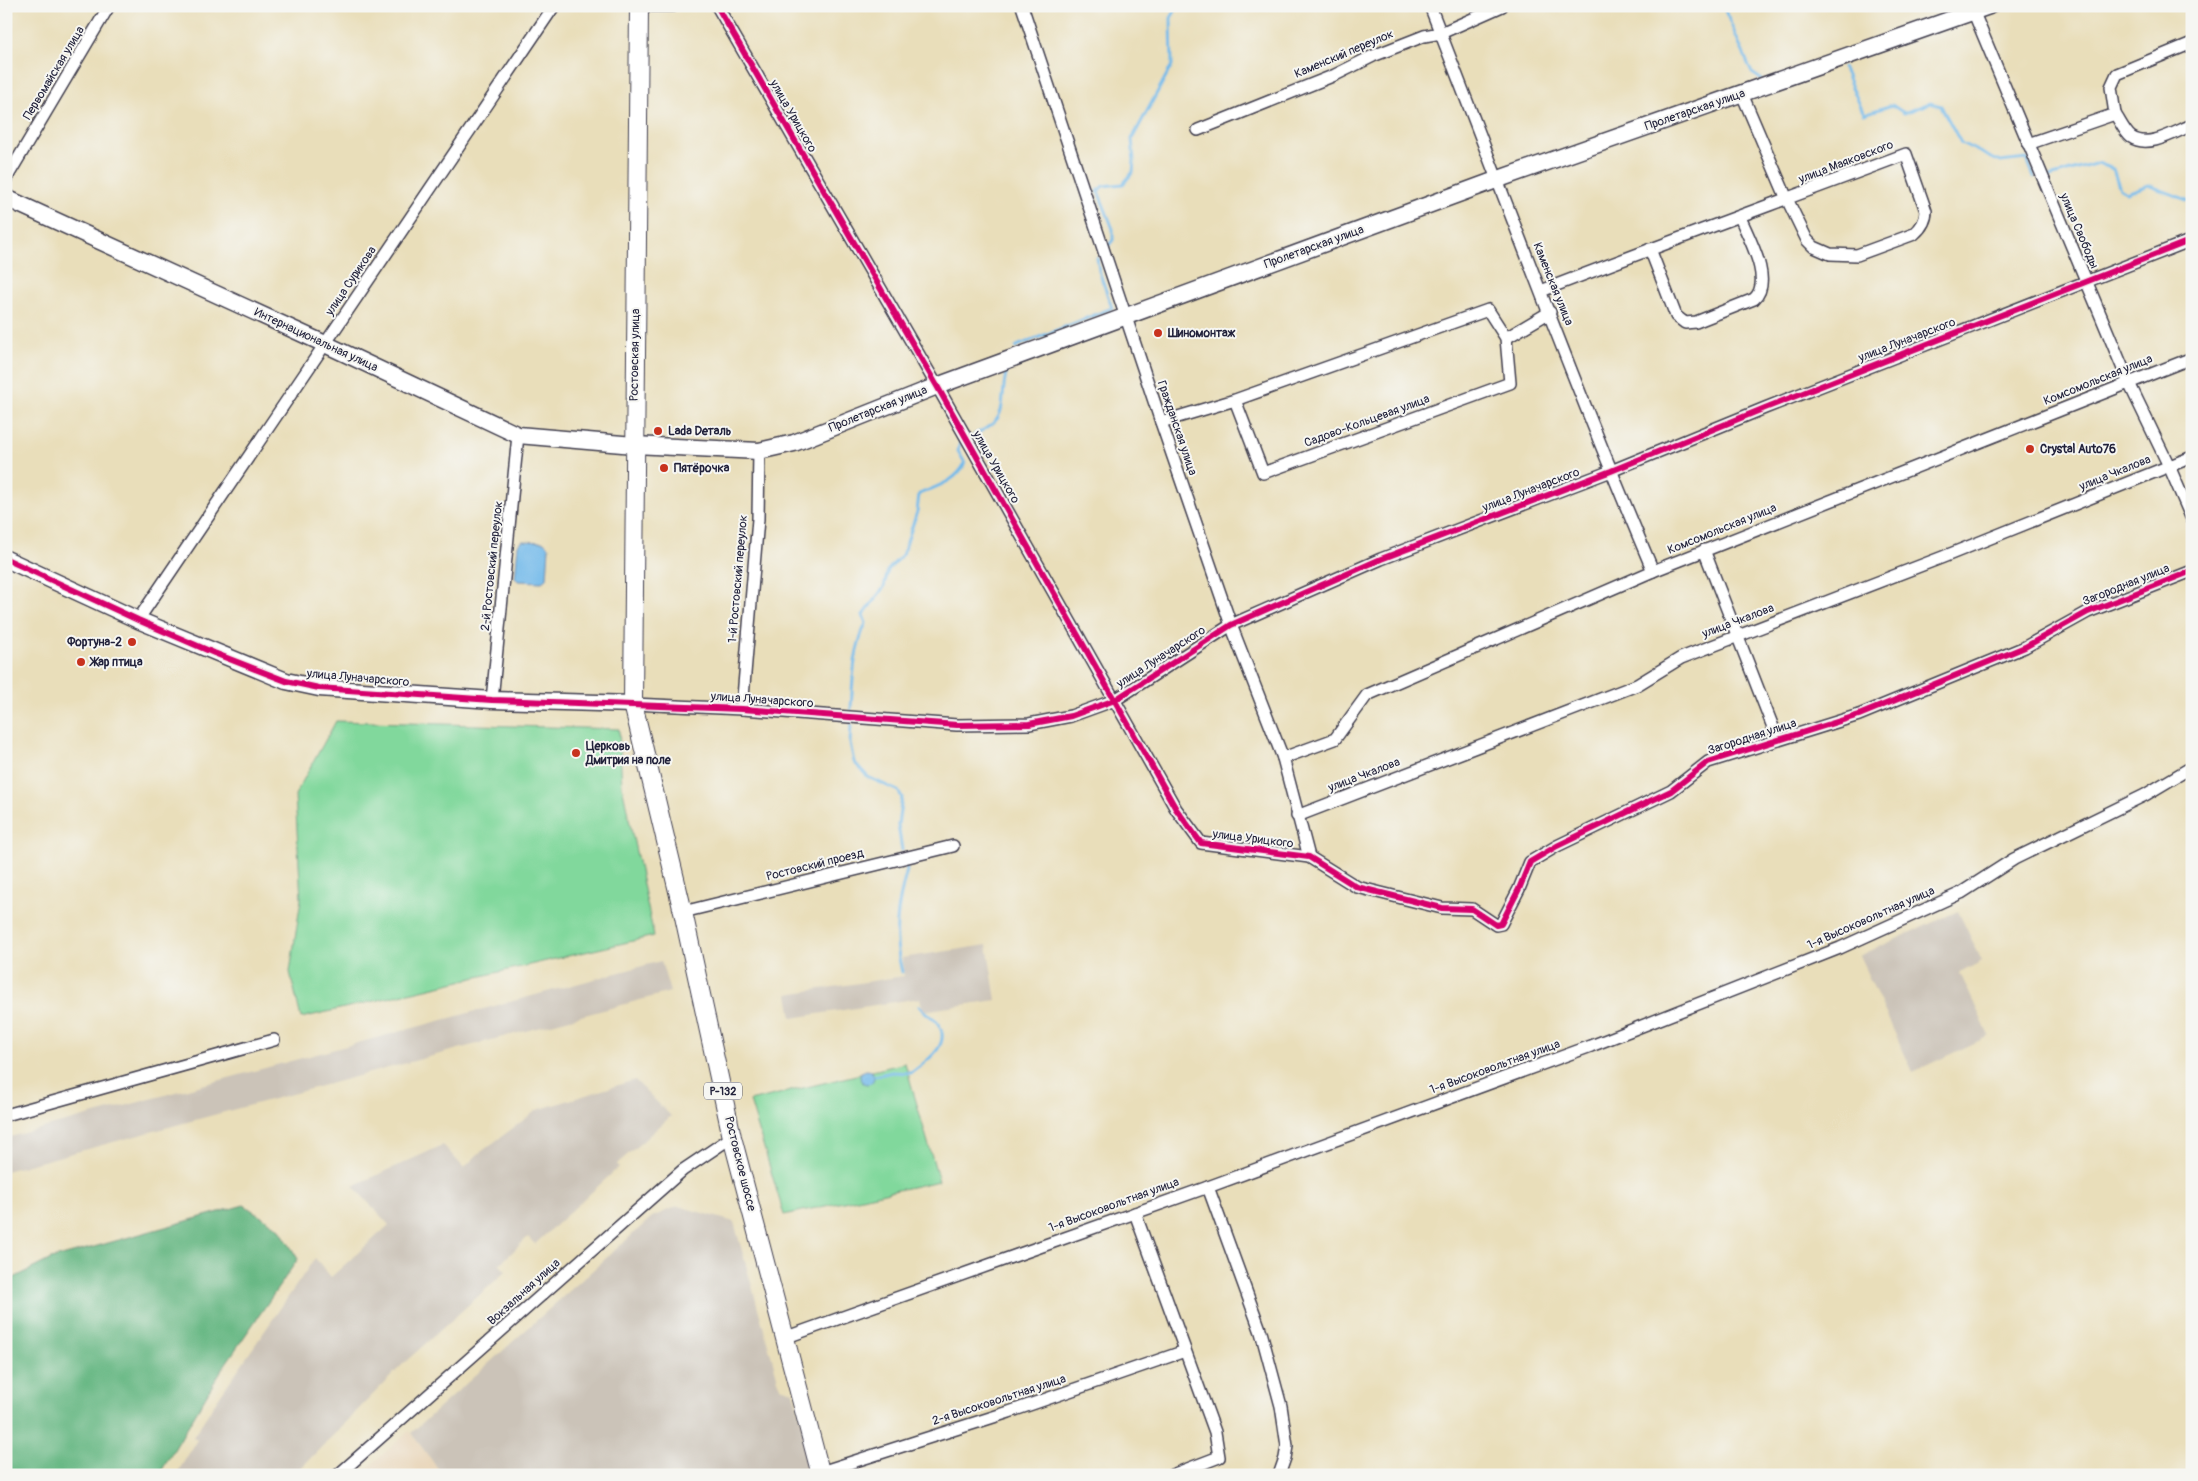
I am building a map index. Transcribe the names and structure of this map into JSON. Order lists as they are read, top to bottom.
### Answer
{
  "streets": {
    "main road": [
      "Пролетарская улица",
      "Интернациональная улица",
      "улица Луначарского",
      "Ростовская улица",
      "Р-132",
      "Ростовское шоссе"
    ],
    "street": [
      "Каменский переулок",
      "Первомайская улица",
      "улица Урицкого",
      "улица Маяковского",
      "улица Свободы",
      "улица Сурикова",
      "Каменская улица",
      "Комсомольская улица",
      "Садово-Кольцевая улица",
      "Гражданская улица",
      "улица Чкалова",
      "2-й Ростовский переулок",
      "1-й Ростовский переулок",
      "Загородная улица",
      "Ростовский проезд",
      "1-я Высоковольтная улица",
      "Вокзальная улица",
      "2-я Высоковольтная улица"
    ]
  },
  "crossings": [
    ["Каменский переулок", "Каменская улица"],
    ["Пролетарская улица", "улица Урицкого"],
    ["Пролетарская улица", "улица Маяковского"],
    ["Пролетарская улица", "улица Свободы"],
    ["Пролетарская улица", "Каменская улица"],
    ["Пролетарская улица", "Интернациональная улица"],
    ["Пролетарская улица", "Ростовская улица"],
    ["Пролетарская улица", "Гражданская улица"],
    ["Пролетарская улица", "1-й Ростовский переулок"],
    ["улица Урицкого", "улица Луначарского"],
    ["улица Урицкого", "Гражданская улица"],
    ["улица Урицкого", "Загородная улица"],
    ["улица Маяковского", "Каменская улица"],
    ["улица Свободы", "улица Луначарского"],
    ["улица Свободы", "Комсомольская улица"],
    ["улица Свободы", "улица Чкалова"],
    ["улица Сурикова", "Интернациональная улица"],
    ["улица Сурикова", "улица Луначарского"],
    ["Каменская улица", "улица Луначарского"],
    ["Каменская улица", "Комсомольская улица"],
    ["Интернациональная улица", "Ростовская улица"],
    ["Интернациональная улица", "2-й Ростовский переулок"],
    ["улица Луначарского", "Ростовская улица"],
    ["улица Луначарского", "Гражданская улица"],
    ["улица Луначарского", "2-й Ростовский переулок"],
    ["улица Луначарского", "1-й Ростовский переулок"],
    ["улица Луначарского", "Ростовское шоссе"],
    ["Ростовская улица", "Ростовское шоссе"],
    ["Комсомольская улица", "Гражданская улица"],
    ["Садово-Кольцевая улица", "Гражданская улица"],
    ["Гражданская улица", "улица Чкалова"],
    ["Гражданская улица", "Загородная улица"],
    ["Ростовский проезд", "Ростовское шоссе"],
    ["1-я Высоковольтная улица", "Ростовское шоссе"],
    ["Ростовское шоссе", "Вокзальная улица"],
    ["Ростовское шоссе", "2-я Высоковольтная улица"]
  ],
  "places": [
    "Шиномонтаж",
    "Lada Dеталь",
    "Crystal Auto76",
    "Пятёрочка",
    "Фортуна-2",
    "Жар птица",
    "Церковь Дмитрия на поле"
  ]
}
